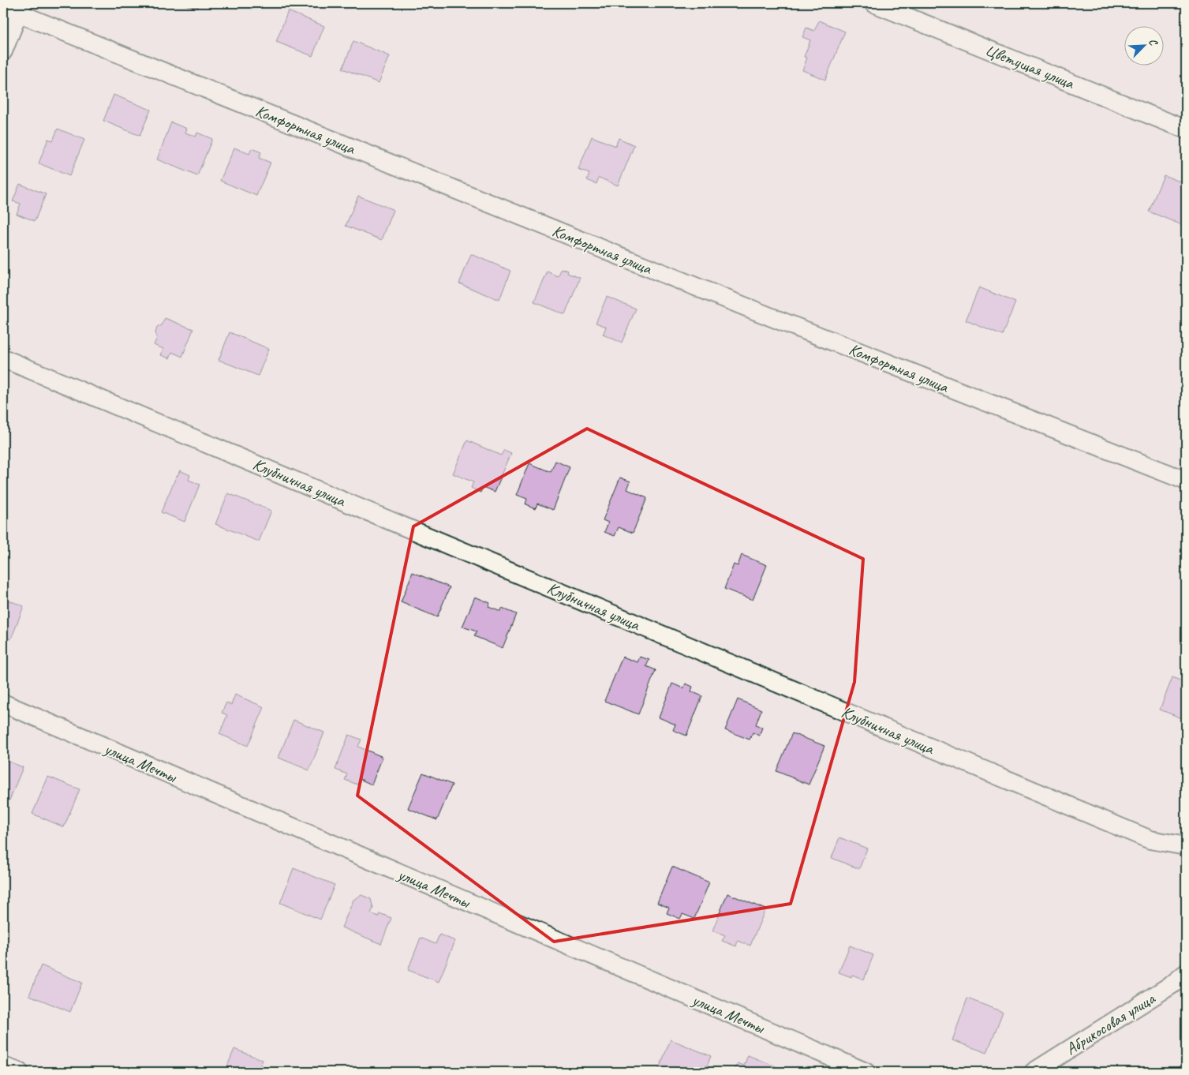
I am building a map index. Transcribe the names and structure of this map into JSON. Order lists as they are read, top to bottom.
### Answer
{
  "streets": {
    "street": [
      "Цветущая улица",
      "Комфортная улица",
      "Клубничная улица",
      "улица Мечты",
      "Абрикосовая улица"
    ]
  },
  "north": "top right"
}
